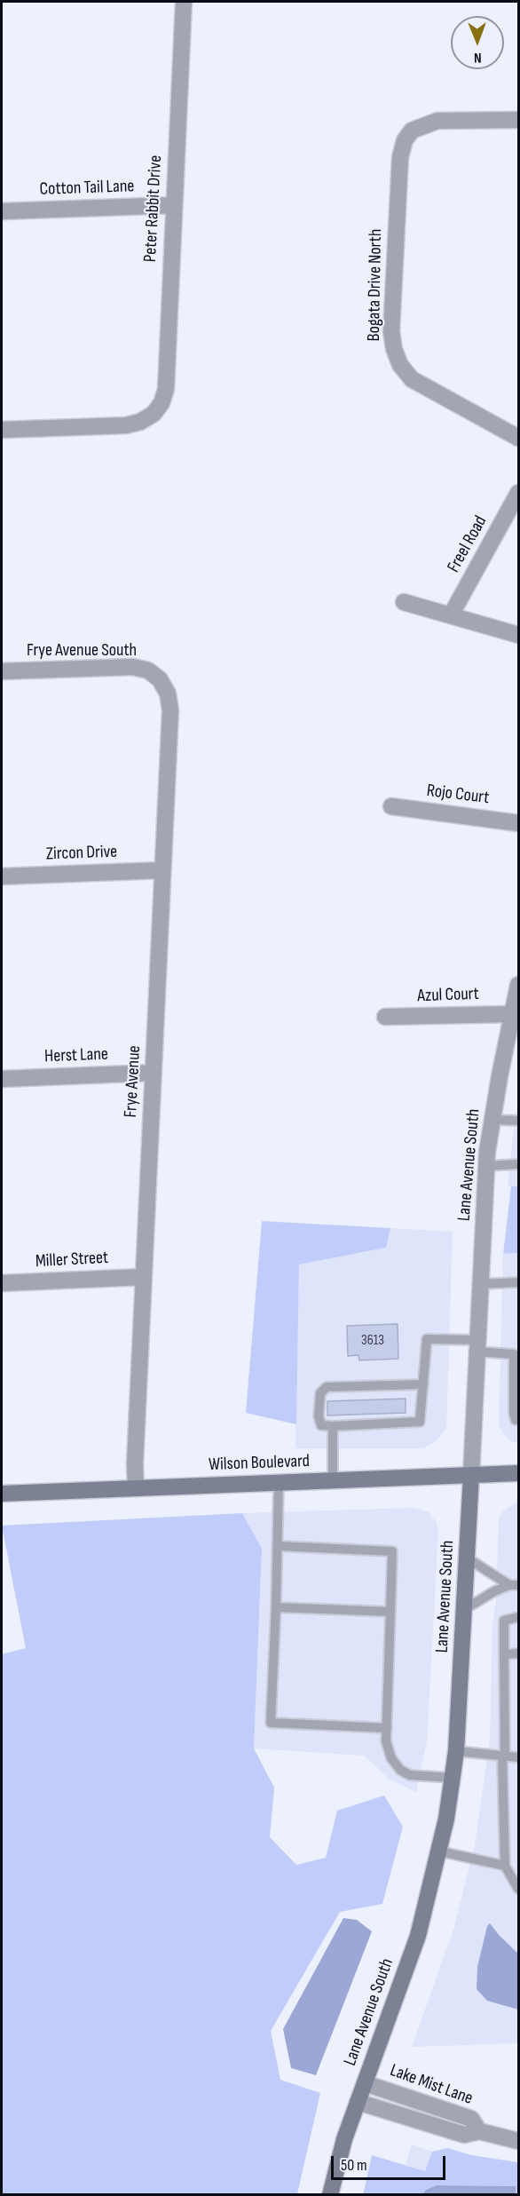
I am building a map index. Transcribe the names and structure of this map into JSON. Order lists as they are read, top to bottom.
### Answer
{
  "streets": {
    "main road": ["Lane Avenue South", "Wilson Boulevard"],
    "street": [
      "Cotton Tail Lane",
      "Peter Rabbit Drive",
      "Bogata Drive North",
      "Freel Road",
      "Frye Avenue South",
      "Rojo Court",
      "Zircon Drive",
      "Azul Court",
      "Herst Lane",
      "Frye Avenue",
      "Miller Street",
      "Lake Mist Lane"
    ]
  },
  "crossings": [
    ["Cotton Tail Lane", "Peter Rabbit Drive"],
    ["Frye Avenue South", "Frye Avenue"],
    ["Zircon Drive", "Frye Avenue"],
    ["Azul Court", "Lane Avenue South"],
    ["Herst Lane", "Frye Avenue"],
    ["Frye Avenue", "Miller Street"],
    ["Frye Avenue", "Wilson Boulevard"],
    ["Lane Avenue South", "Wilson Boulevard"],
    ["Lane Avenue South", "Lake Mist Lane"]
  ],
  "house_numbers": ["3613"],
  "scale_bar": "50 m",
  "north": "bottom"
}
